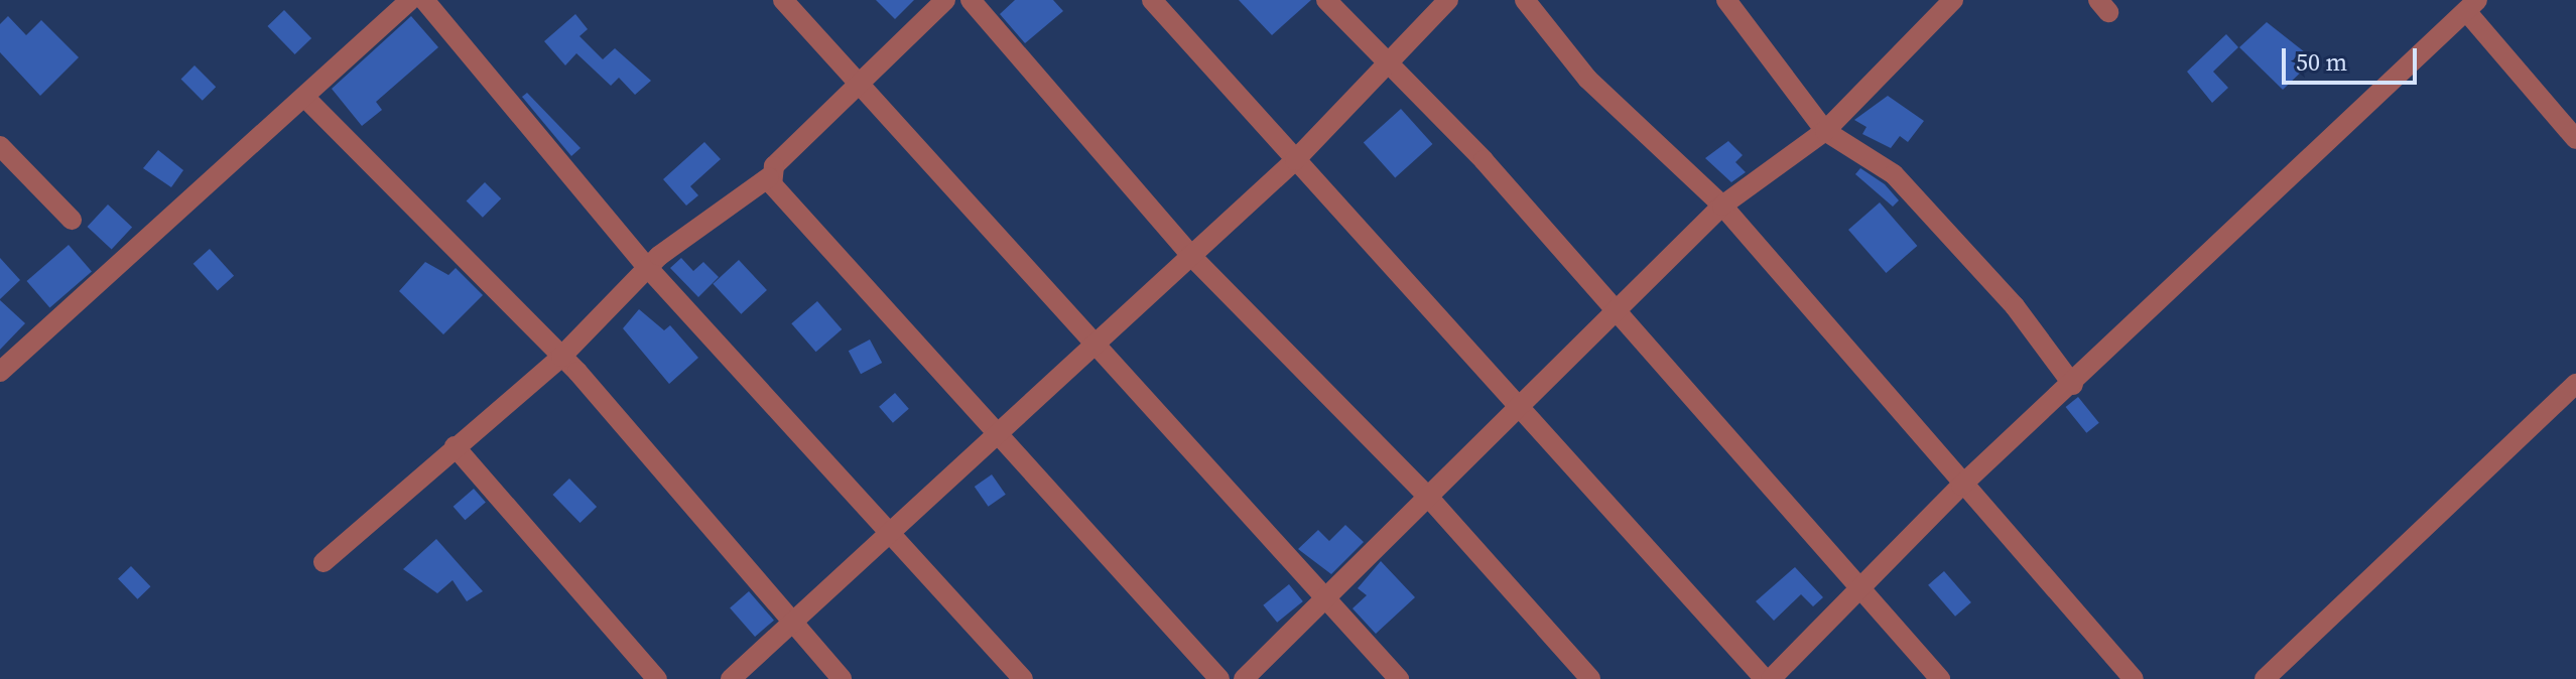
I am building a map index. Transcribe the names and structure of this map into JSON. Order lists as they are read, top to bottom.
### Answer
{
  "scale_bar": "50 m"
}
